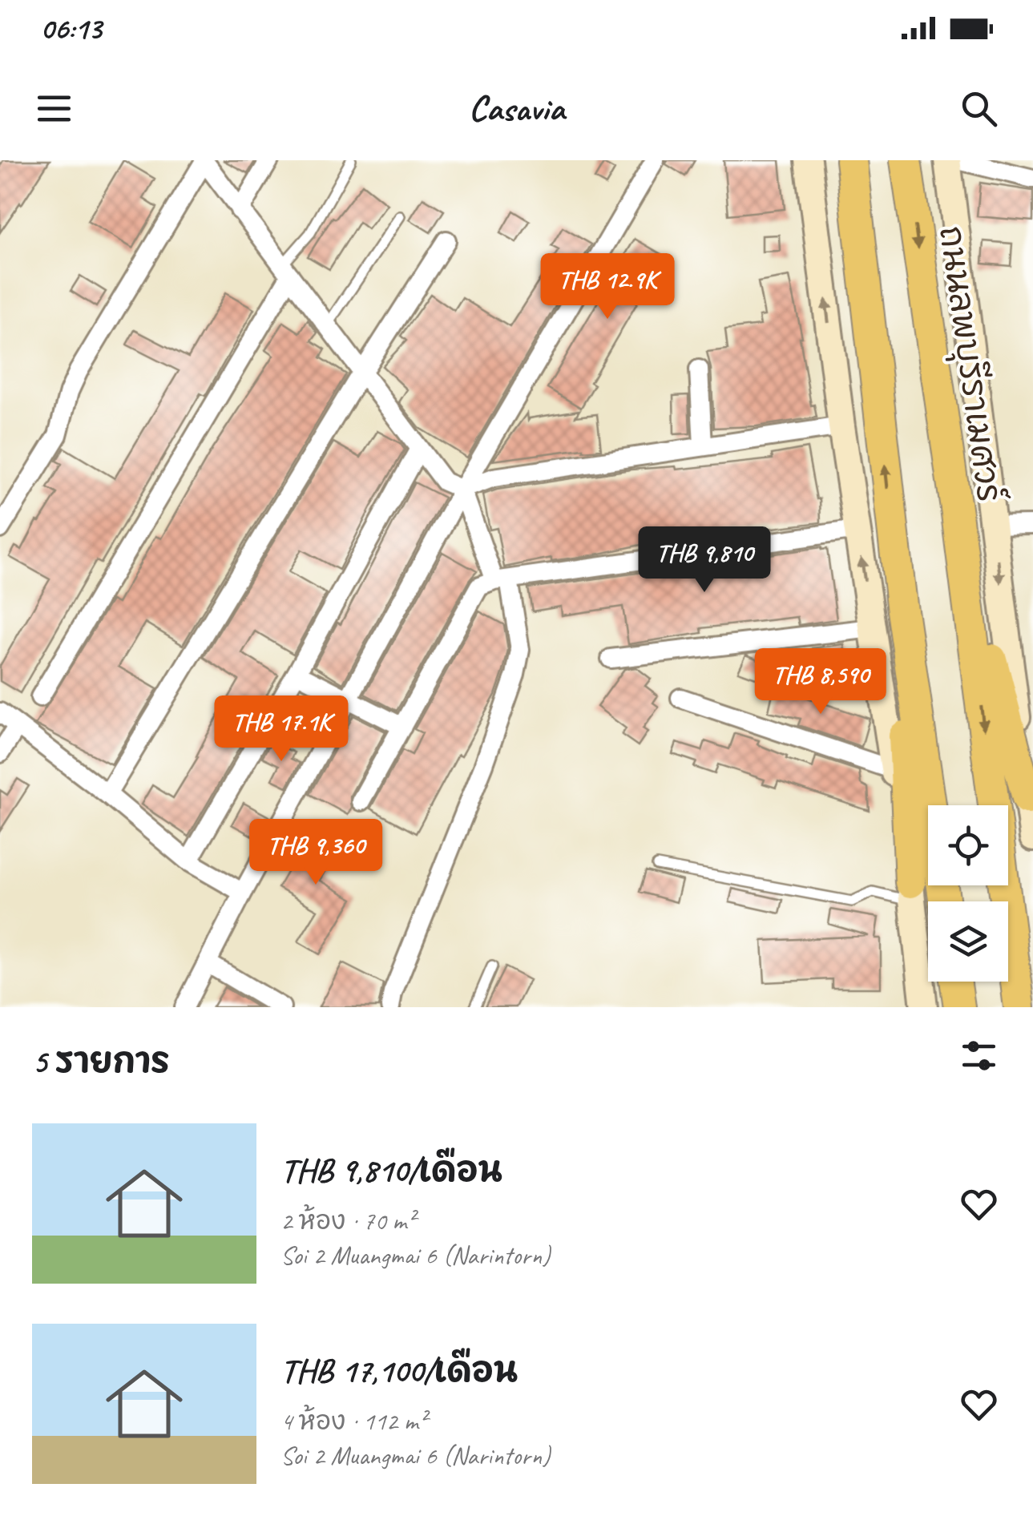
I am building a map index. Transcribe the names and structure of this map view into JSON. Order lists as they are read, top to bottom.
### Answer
{
  "streets": {
    "main road": ["ถนนลพบุรีราเมศวร์"]
  },
  "page": {
    "status": "06:13",
    "header": "Casavia",
    "price": [
      "THB 12.9K",
      "THB 9,810",
      "THB 8,590",
      "THB 17.1K",
      "THB 9,360"
    ],
    "heading": "5 รายการ",
    "list": [
      {
        "name": "THB 9,810/เดือน",
        "note": "2 ห้อง · 70 m² · Soi 2 Muangmai 6 (Narintorn)"
      },
      {
        "name": "THB 17,100/เดือน",
        "note": "4 ห้อง · 112 m² · Soi 2 Muangmai 6 (Narintorn)"
      }
    ]
  }
}
